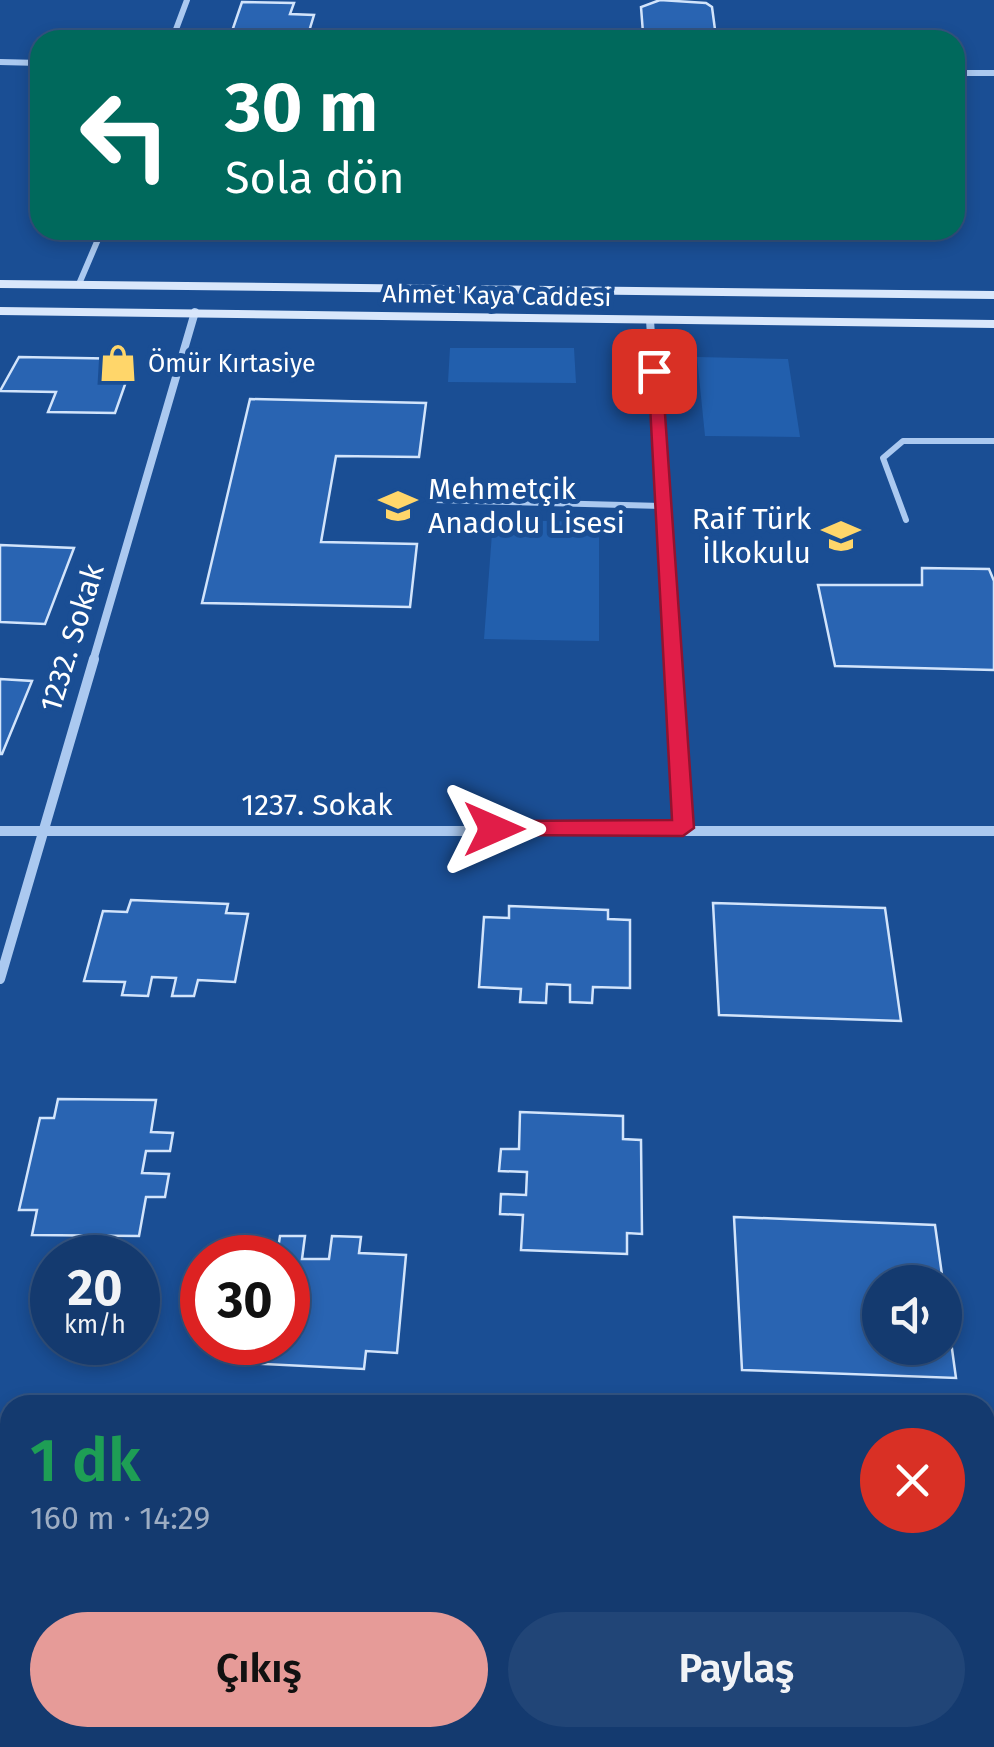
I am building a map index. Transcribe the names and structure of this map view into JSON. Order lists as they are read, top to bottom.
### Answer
{
  "streets": {
    "main road": ["Ahmet Kaya Caddesi"],
    "street": ["1232. Sokak", "1237. Sokak"]
  },
  "crossings": [
    ["Ahmet Kaya Caddesi", "1232. Sokak"],
    ["1232. Sokak", "1237. Sokak"]
  ],
  "places": {
    "shop": ["Ömür Kırtasiye"],
    "school or university": ["Mehmetçik Anadolu Lisesi", "Raif Türk İlkokulu"]
  },
  "page": {
    "turn": ["30 m", "Sola dön"],
    "speed": "20 km/h",
    "limit": "30",
    "heading": ["1 dk", "160 m · 14:29"],
    "buttons": ["Çıkış", "Paylaş"]
  }
}
